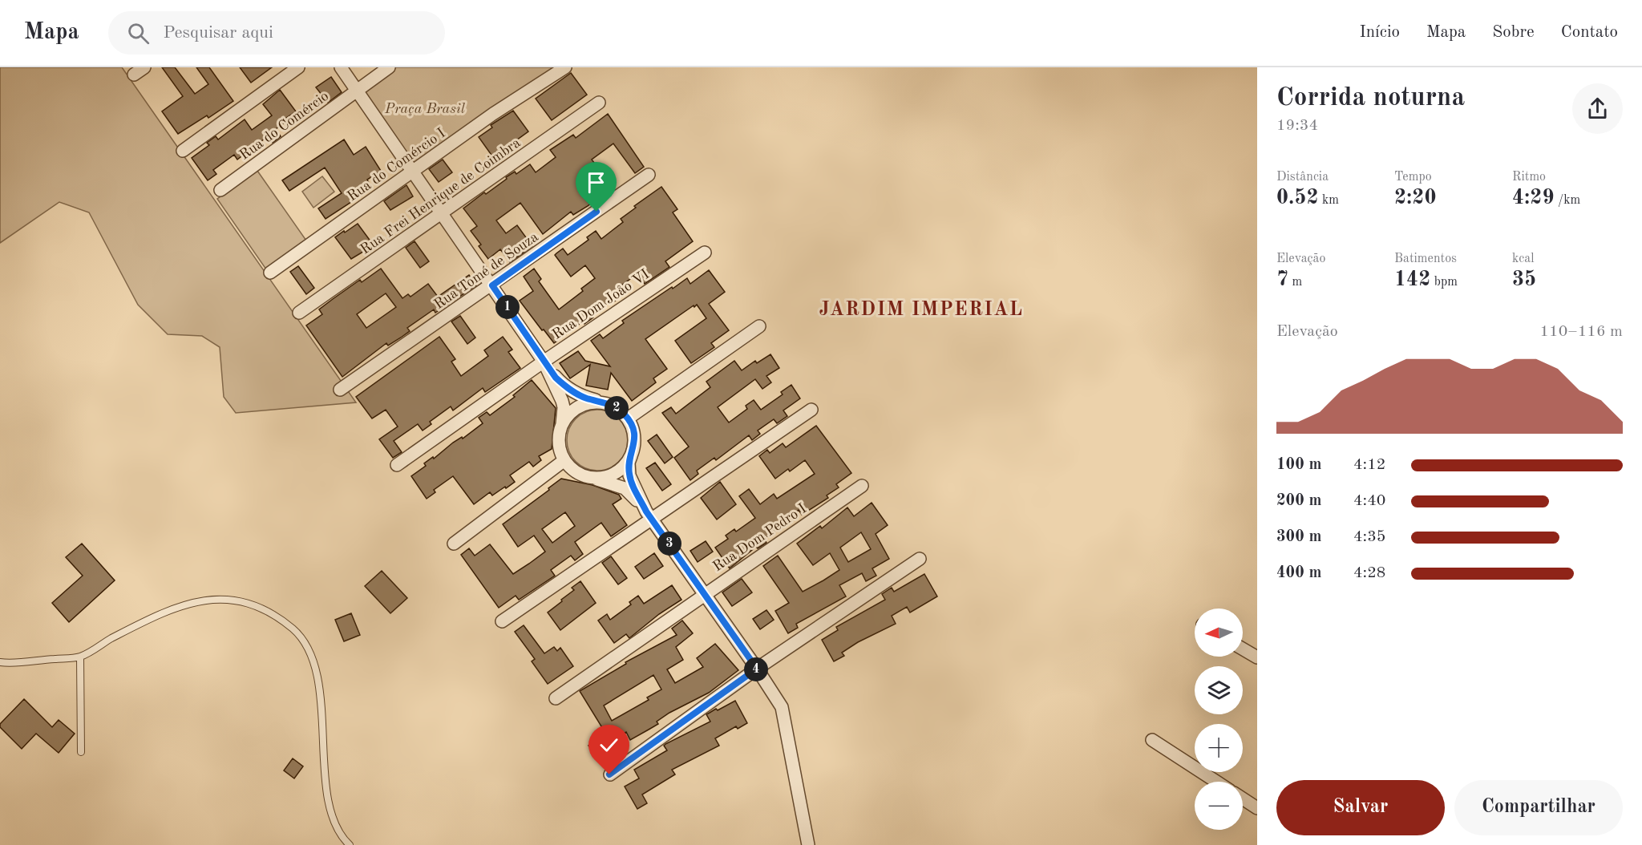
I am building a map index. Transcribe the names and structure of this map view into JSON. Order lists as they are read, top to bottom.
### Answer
{
  "streets": {
    "street": [
      "Rua do Comércio",
      "Rua do Comércio I",
      "Rua Frei Henrique de Coimbra",
      "Rua Tomé de Souza",
      "Rua Dom Joåo VI",
      "Rua Dom Pedro I"
    ]
  },
  "districts": ["JARDIM IMPERIAL"],
  "parks": ["Praça Brasil"],
  "north": "left",
  "page": {
    "header": "Mapa",
    "search": "Pesquisar aqui",
    "nav": [
      "Início",
      "Mapa",
      "Sobre",
      "Contato"
    ],
    "heading": ["Corrida noturna", "19:34"],
    "stats": [
      ["Distância", "0.52 km"],
      ["Tempo", "2:20"],
      ["Ritmo", "4:29 /km"],
      ["Elevação", "7 m"],
      ["Batimentos", "142 bpm"],
      ["kcal", "35"]
    ],
    "pins": [
      "1",
      "2",
      "3",
      "4"
    ],
    "chart": ["Elevação", "110–116 m"],
    "list": [
      {
        "name": "100 m",
        "note": "4:12"
      },
      {
        "name": "200 m",
        "note": "4:40"
      },
      {
        "name": "300 m",
        "note": "4:35"
      },
      {
        "name": "400 m",
        "note": "4:28"
      }
    ],
    "map_buttons": ["+", "−"],
    "buttons": ["Salvar", "Compartilhar"]
  }
}
